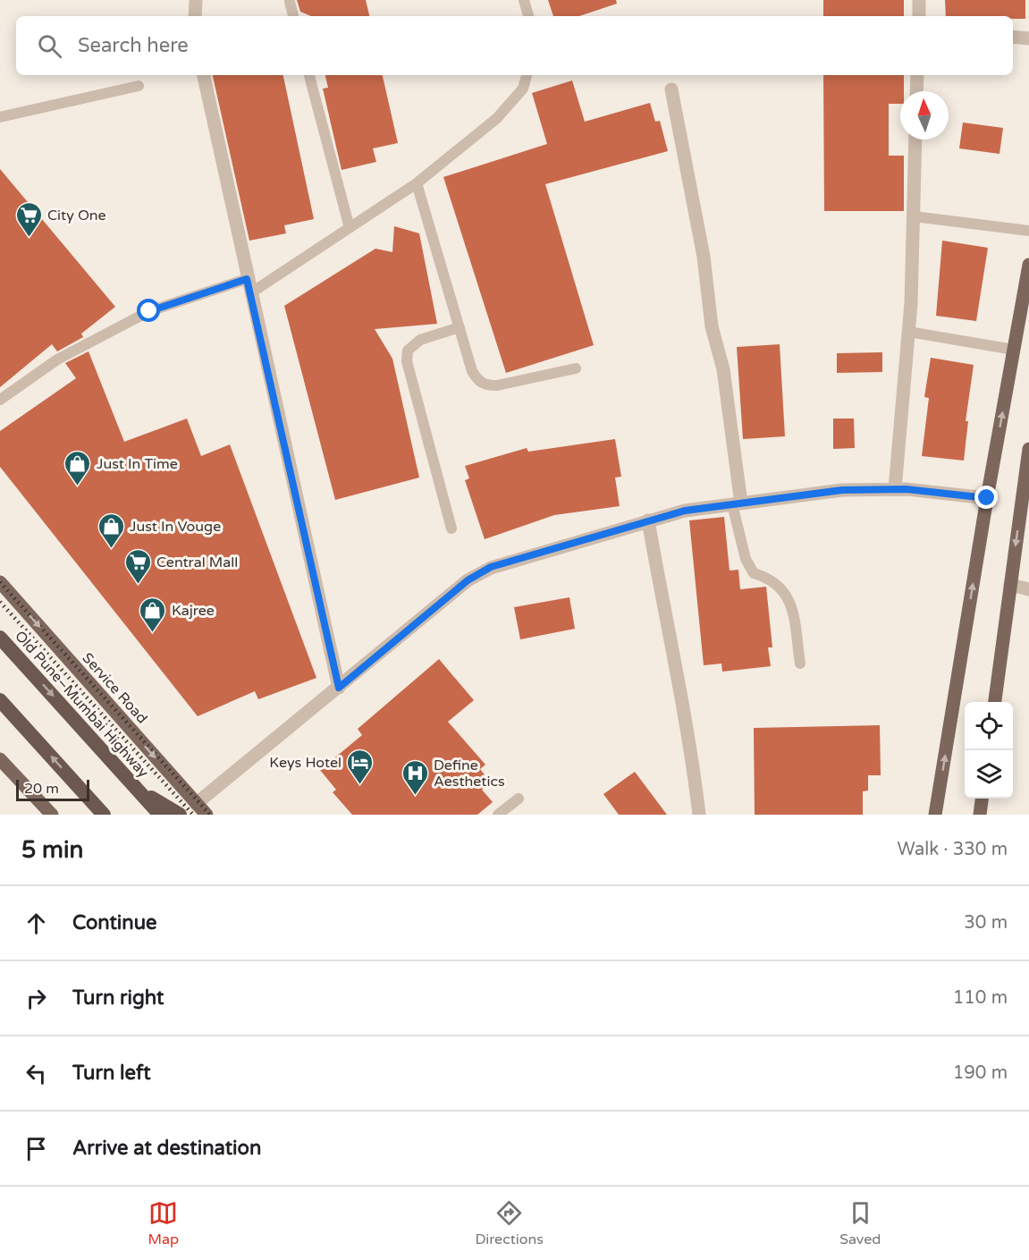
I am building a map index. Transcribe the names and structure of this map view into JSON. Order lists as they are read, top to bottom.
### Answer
{
  "streets": {
    "highway": ["Old Pune–Mumbai Highway"],
    "main road": ["Service Road"]
  },
  "one_way": ["Service Road"],
  "places": {
    "supermarket": ["City One", "Central Mall"],
    "shop": ["Just In Time", "Just In Vouge", "Kajree"],
    "hotel": ["Keys Hotel"],
    "hospital": ["Define Aesthetics"]
  },
  "scale_bar": "20 m",
  "north": "top",
  "page": {
    "search": "Search here",
    "scale": "20 m",
    "heading": ["5 min", "Walk · 330 m"],
    "list": [
      ["Continue", "30 m"],
      ["Turn right", "110 m"],
      ["Turn left", "190 m"],
      "Arrive at destination"
    ],
    "nav": ["Map", "Directions", "Saved"]
  }
}
